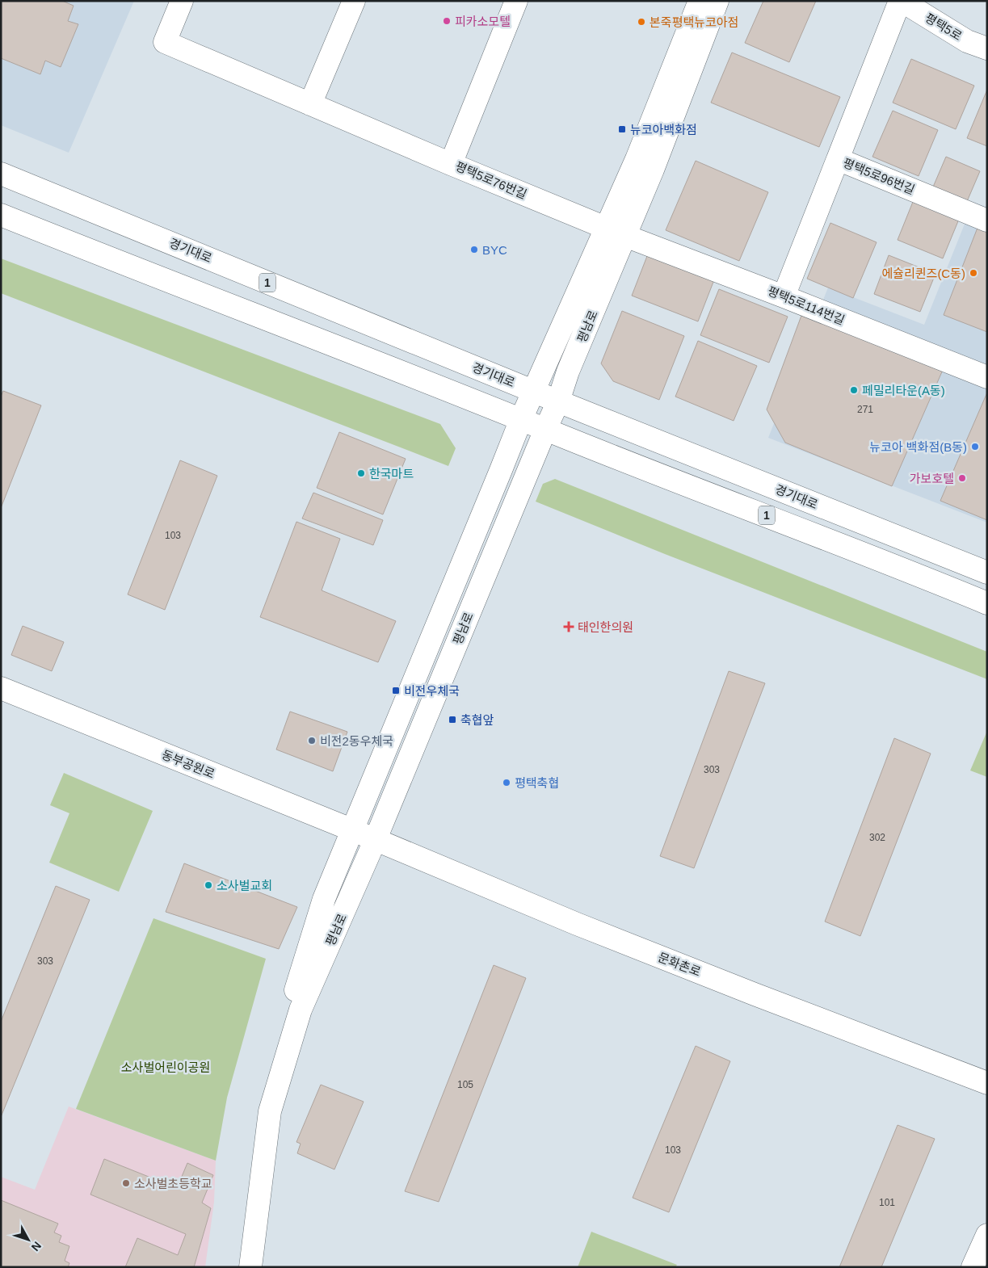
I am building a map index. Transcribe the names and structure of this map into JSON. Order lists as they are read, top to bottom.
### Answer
{
  "streets": {
    "street": [
      "평택5로",
      "평택5로96번길",
      "평택5로76번길",
      "경기대로",
      "1",
      "평택5로114번길",
      "평남로",
      "동부공원로",
      "문화촌로"
    ]
  },
  "crossings": [
    ["평택5로", "평택5로96번길"],
    ["평택5로76번길", "평택5로114번길"],
    ["평택5로76번길", "평남로"],
    ["경기대로", "평남로"],
    ["1", "평남로"],
    ["평택5로114번길", "평남로"],
    ["평남로", "동부공원로"],
    ["평남로", "문화촌로"],
    ["동부공원로", "문화촌로"]
  ],
  "parks": ["소사벌어린이공원"],
  "places": {
    "other": [
      "피카소모텔",
      "본죽평택뉴코아점",
      "BYC",
      "에슐리퀸즈(C동)",
      "페밀리타운(A동)",
      "뉴코아 백화점(B동)",
      "한국마트",
      "가보호텔",
      "비전2동우체국",
      "평택축협",
      "소사벌교회",
      "소사벌초등학교"
    ],
    "transit": ["뉴코아백화점", "비전우체국", "축협앞"],
    "health": ["태인한의원"]
  },
  "house_numbers": [
    "271",
    "103",
    "303",
    "302",
    "303",
    "105",
    "103",
    "101"
  ],
  "north": "bottom right"
}
